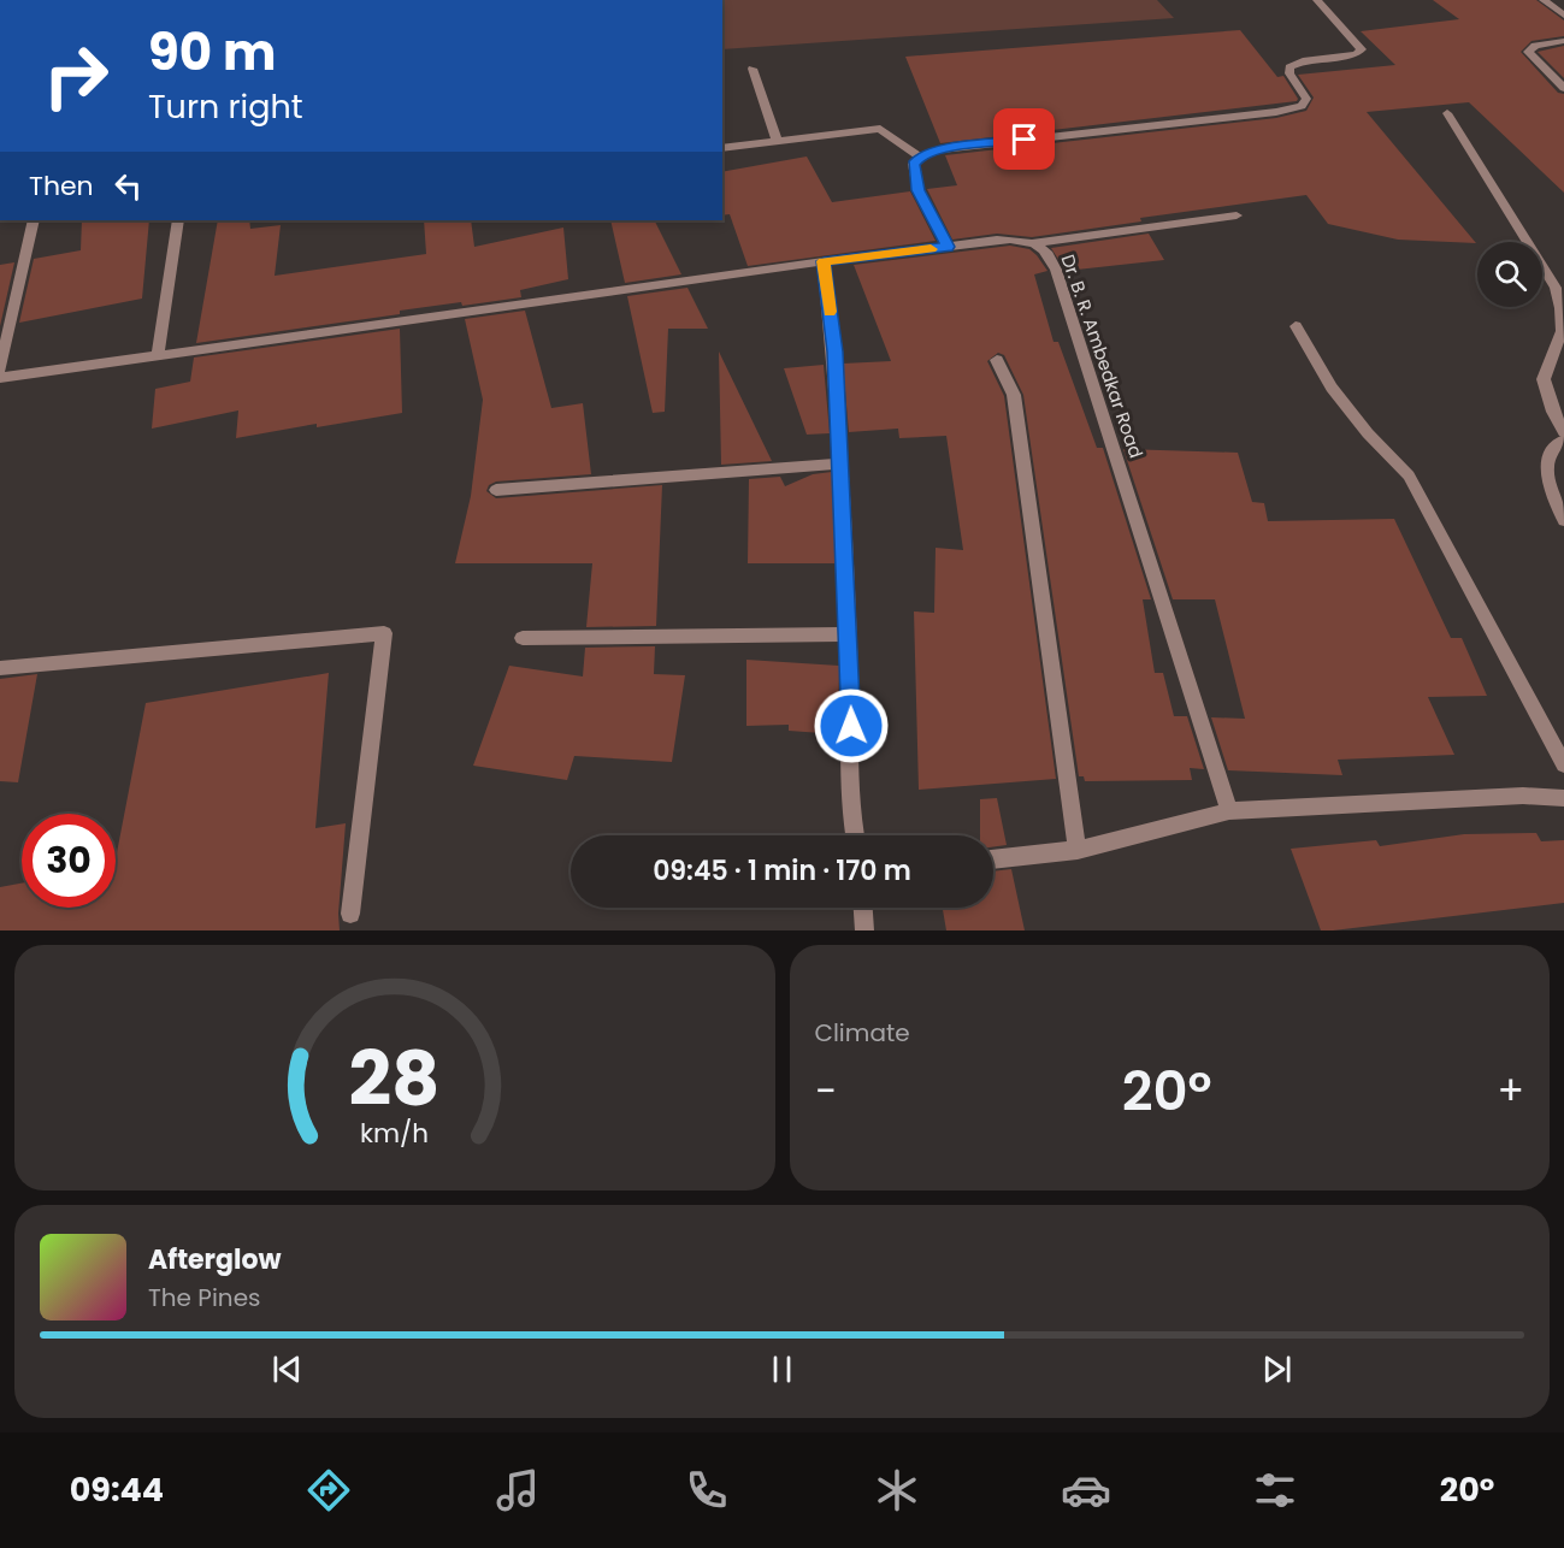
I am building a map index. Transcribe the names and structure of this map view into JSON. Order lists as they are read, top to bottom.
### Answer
{
  "streets": {
    "street": ["Dr. B. R. Ambedkar Road"]
  },
  "page": {
    "turn": ["90 m", "Turn right"],
    "then": "Then",
    "limit": "30",
    "trip": "09:45 · 1 min · 170 m",
    "tile": "Climate",
    "heat": ["−", "20°", "+"],
    "song": ["Afterglow", "The Pines"],
    "tabs": ["09:44", "20°"],
    "gauge": ["28", "km/h"]
  }
}
